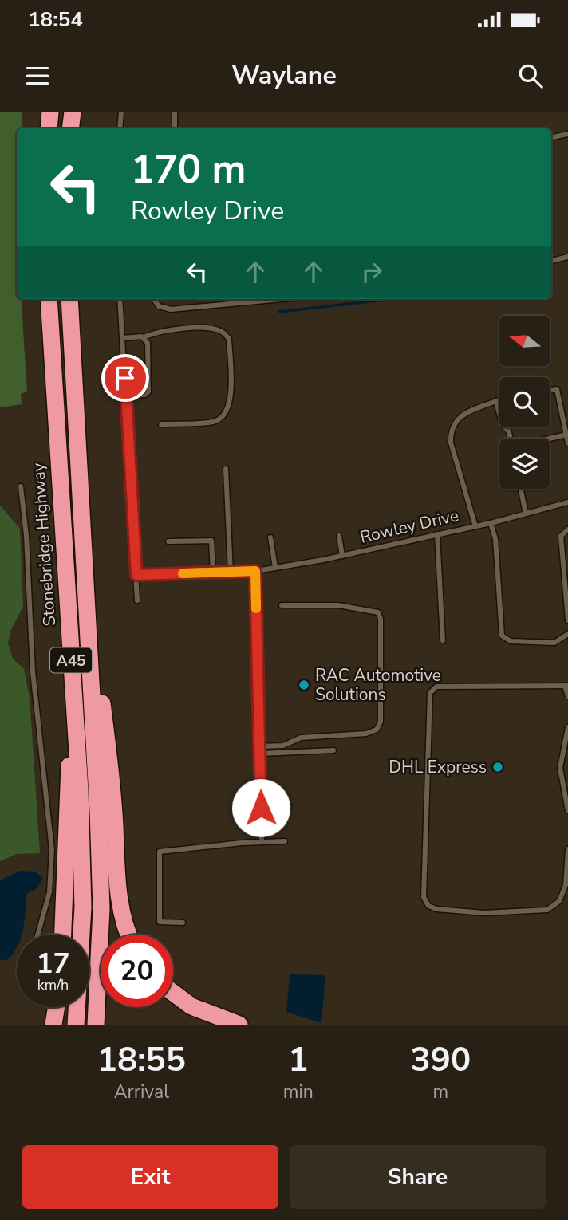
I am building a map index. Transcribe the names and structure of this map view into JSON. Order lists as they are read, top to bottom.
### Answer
{
  "streets": {
    "highway": ["Stonebridge Highway", "A45"],
    "lane": ["Rowley Drive"]
  },
  "places": ["RAC Automotive Solutions", "DHL Express"],
  "north": "left",
  "page": {
    "status": "18:54",
    "header": "Waylane",
    "turn": ["170 m", "Rowley Drive"],
    "speed": "17 km/h",
    "limit": "20",
    "eta": [
      "18:55",
      "Arrival",
      "1",
      "min",
      "390",
      "m"
    ],
    "buttons": ["Exit", "Share"]
  }
}
